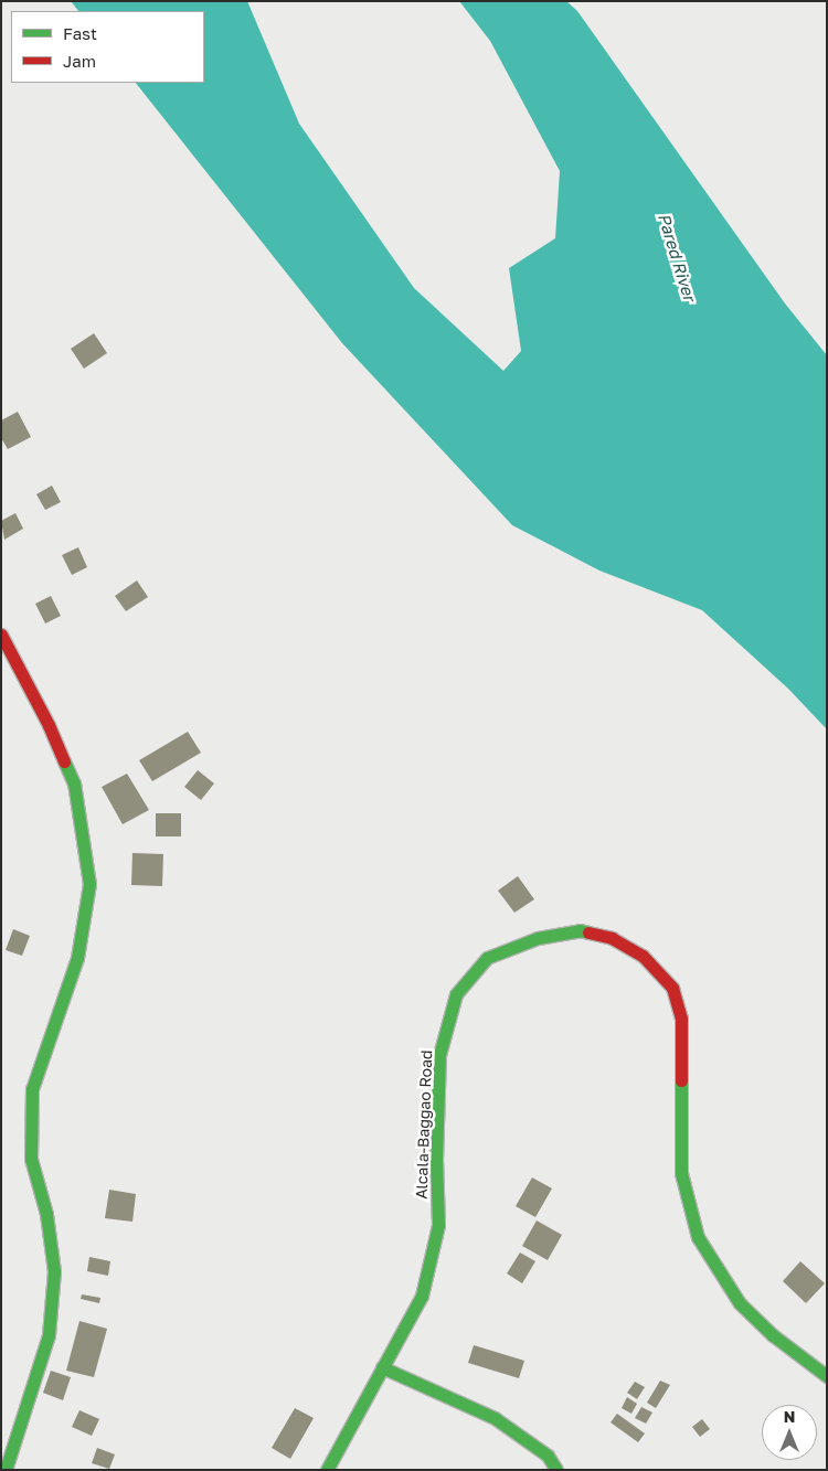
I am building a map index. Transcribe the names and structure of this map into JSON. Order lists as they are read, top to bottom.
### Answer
{
  "streets": {
    "main road": ["Alcala-Baggao Road"]
  },
  "water": ["Pared River"],
  "legend": ["Fast", "Jam"],
  "north": "top"
}
